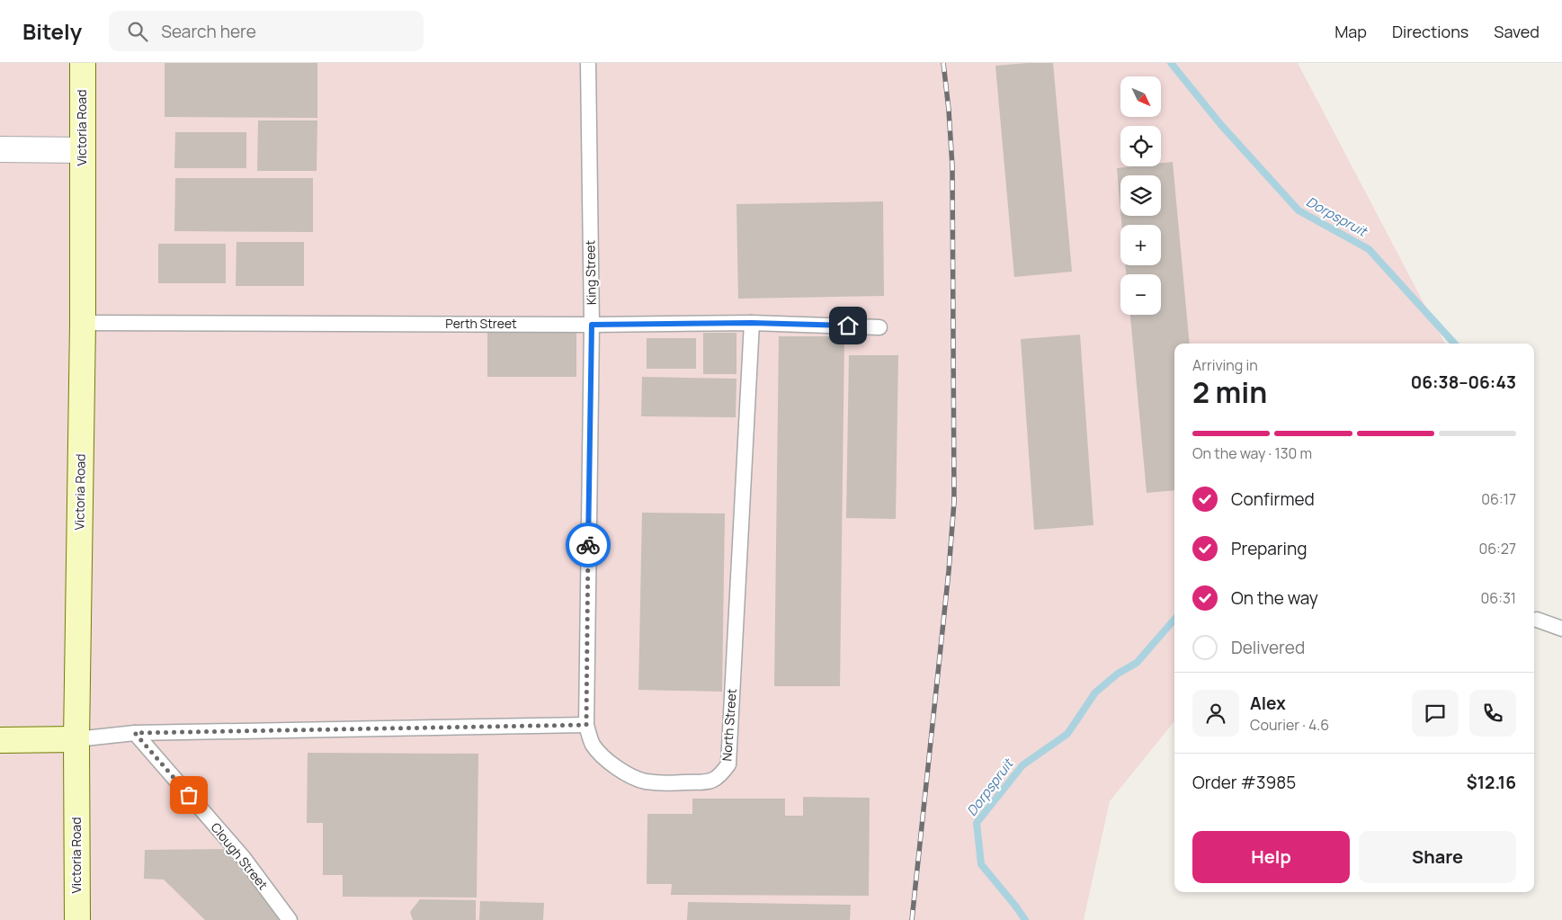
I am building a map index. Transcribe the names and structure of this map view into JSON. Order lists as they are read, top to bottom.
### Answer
{
  "streets": {
    "main road": ["Victoria Road"],
    "lane": [
      "King Street",
      "Perth Street",
      "North Street",
      "Clough Street"
    ]
  },
  "crossings": [
    ["Victoria Road", "Perth Street"],
    ["King Street", "Perth Street"],
    ["King Street", "North Street"],
    ["Perth Street", "North Street"]
  ],
  "water": ["Dorpspruit"],
  "north": "bottom right",
  "page": {
    "header": "Bitely",
    "search": "Search here",
    "nav": ["Map", "Directions", "Saved"],
    "map_buttons": ["+", "−"],
    "heading": ["2 min", "Arriving in", "06:38–06:43"],
    "panel": [
      "Alex",
      "Courier · 4.6",
      "Order #3985",
      "$12.16"
    ],
    "bar": "On the way · 130 m",
    "list": [
      ["Confirmed", "06:17"],
      ["Preparing", "06:27"],
      ["On the way", "06:31"],
      "Delivered"
    ],
    "buttons": ["Help", "Share"]
  }
}
